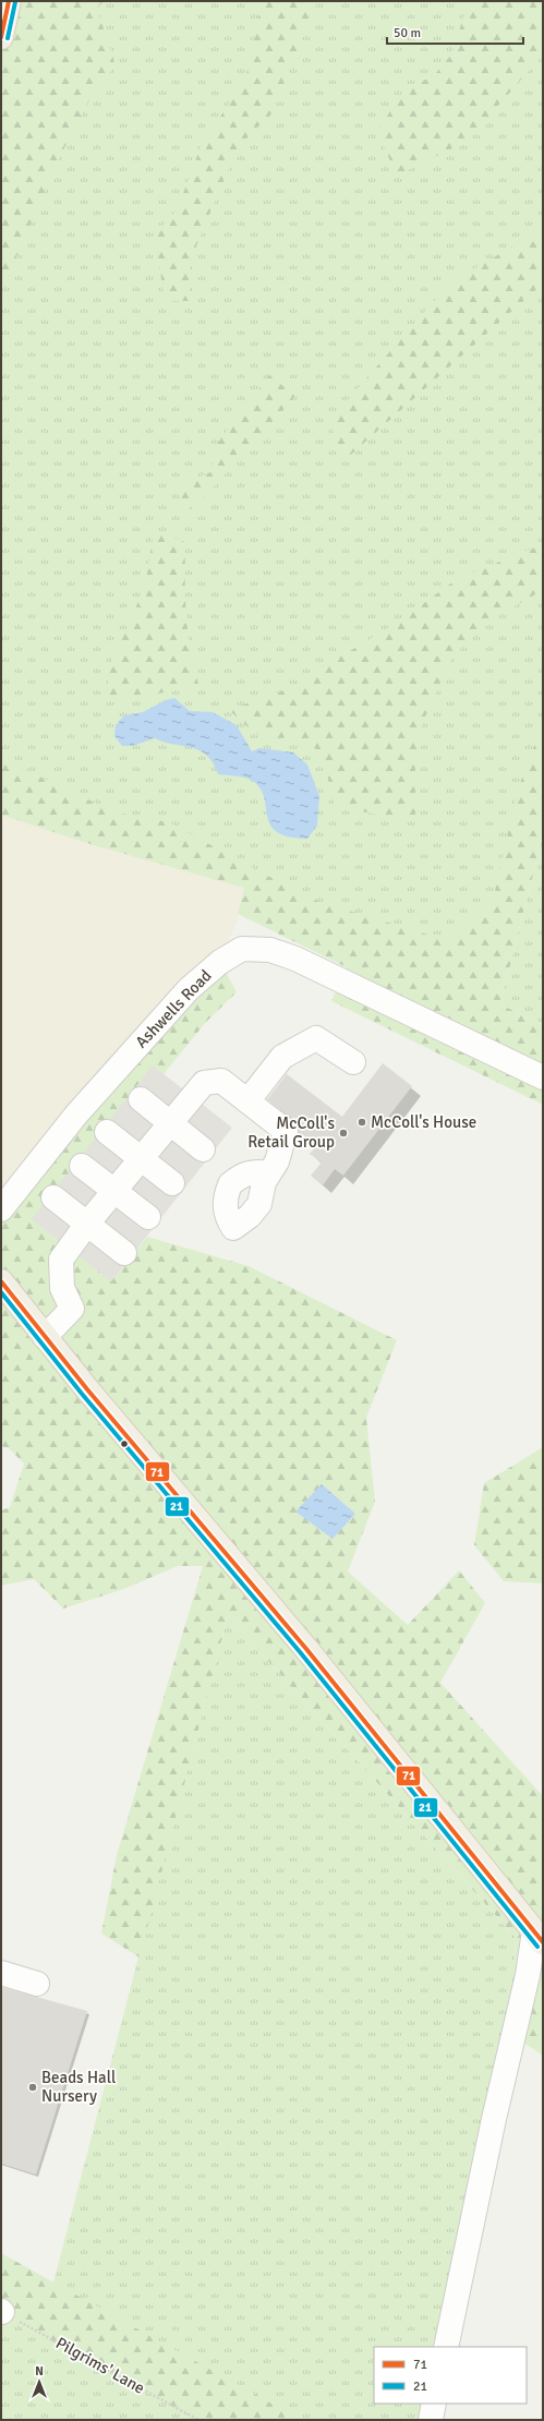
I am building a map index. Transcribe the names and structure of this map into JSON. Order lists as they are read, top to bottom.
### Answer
{
  "streets": {
    "street": ["Ashwells Road"],
    "path": ["Pilgrims' Lane"]
  },
  "places": ["McColl's House", "McColl's Retail Group", "Beads Hall Nursery"],
  "lines": ["transit line 71", "transit line 21"],
  "legend": ["71", "21"],
  "scale_bar": "50 m",
  "north": "top"
}
